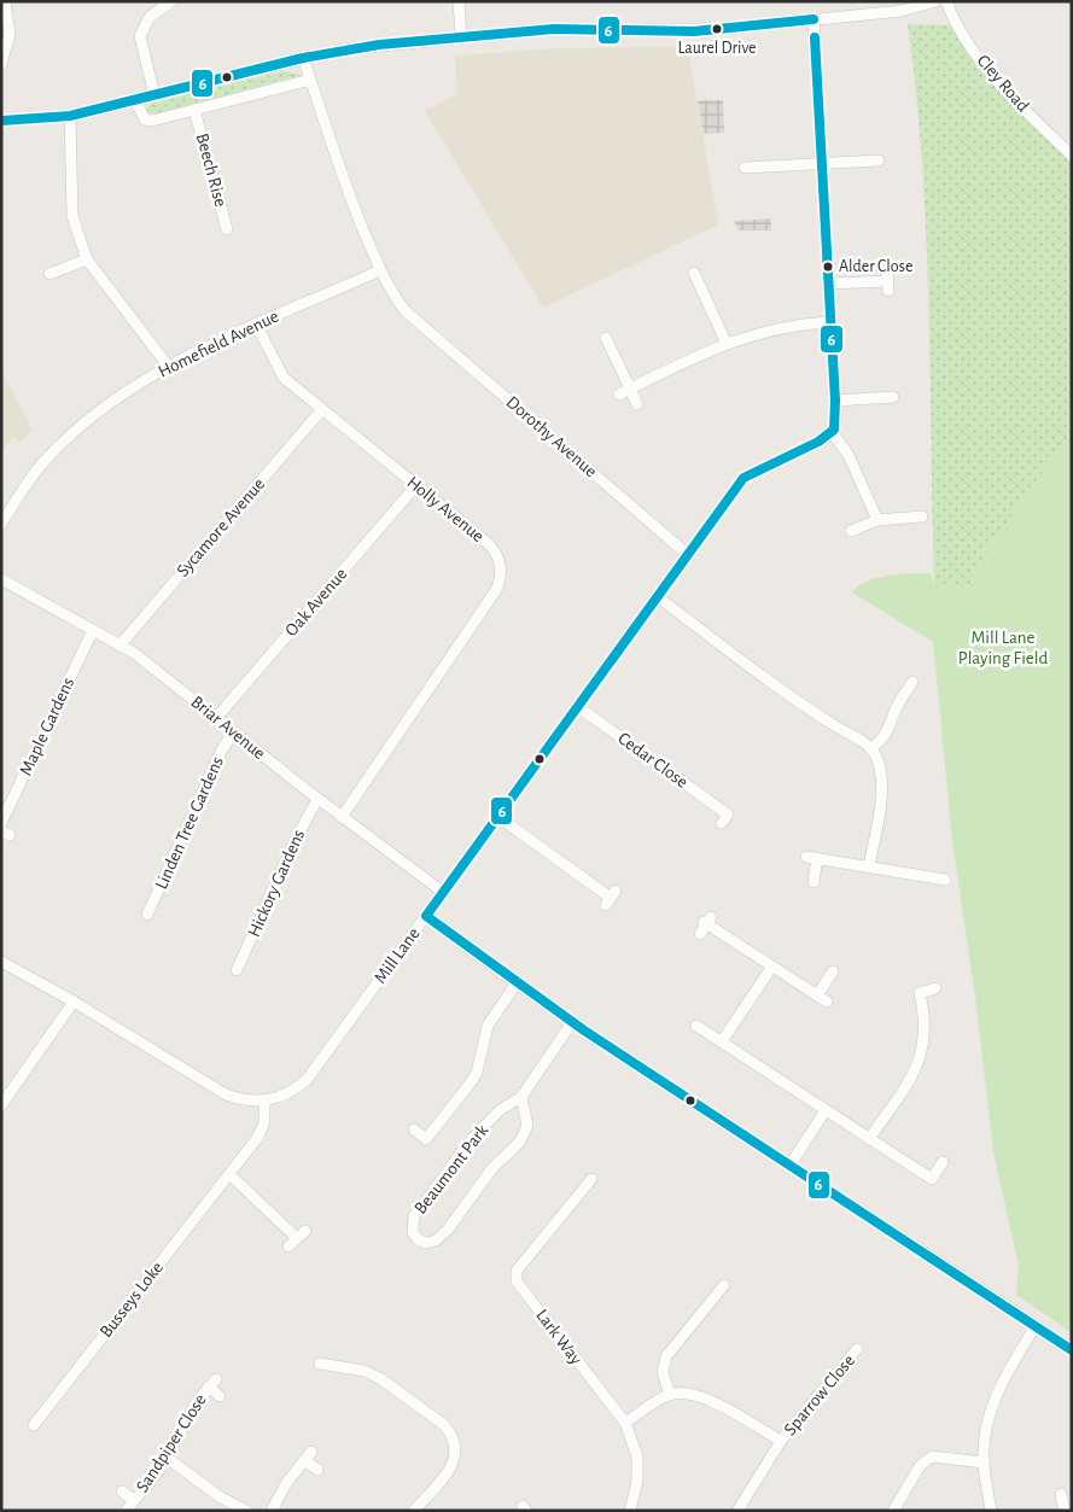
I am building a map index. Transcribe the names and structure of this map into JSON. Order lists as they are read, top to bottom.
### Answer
{
  "streets": {
    "street": [
      "Cley Road",
      "Beech Rise",
      "Homefield Avenue",
      "Dorothy Avenue",
      "Holly Avenue",
      "Sycamore Avenue",
      "Oak Avenue",
      "Maple Gardens",
      "Briar Avenue",
      "Cedar Close",
      "Linden Tree Gardens",
      "Hickory Gardens",
      "Mill Lane",
      "Beaumont Park",
      "Busseys Loke",
      "Lark Way",
      "Sparrow Close",
      "Sandpiper Close"
    ]
  },
  "crossings": [
    ["Homefield Avenue", "Dorothy Avenue"],
    ["Homefield Avenue", "Holly Avenue"],
    ["Holly Avenue", "Sycamore Avenue"],
    ["Holly Avenue", "Oak Avenue"],
    ["Holly Avenue", "Briar Avenue"],
    ["Sycamore Avenue", "Briar Avenue"],
    ["Oak Avenue", "Briar Avenue"],
    ["Maple Gardens", "Briar Avenue"],
    ["Briar Avenue", "Linden Tree Gardens"],
    ["Briar Avenue", "Hickory Gardens"],
    ["Mill Lane", "Beaumont Park"],
    ["Mill Lane", "Busseys Loke"]
  ],
  "parks": ["Mill Lane Playing Field"],
  "places": ["Laurel Drive", "Alder Close"],
  "lines": ["transit line 6"]
}
